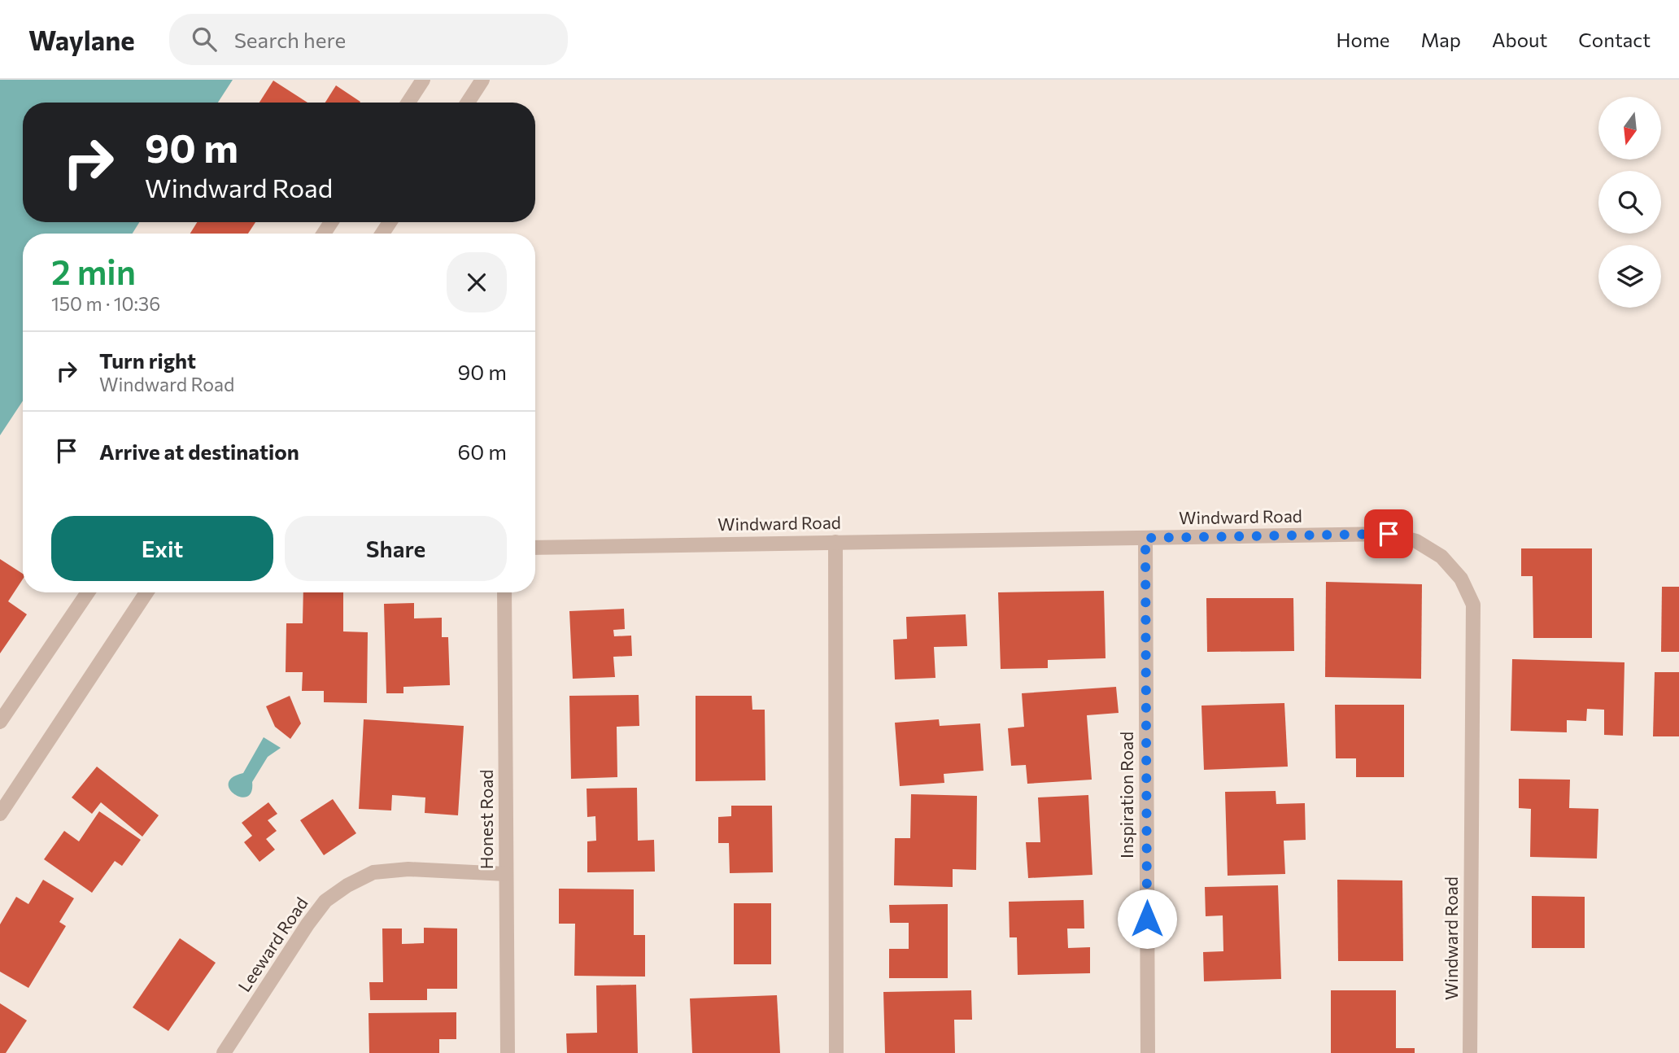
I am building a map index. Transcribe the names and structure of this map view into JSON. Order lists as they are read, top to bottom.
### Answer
{
  "streets": {
    "street": [
      "Windward Road",
      "Inspiration Road",
      "Honest Road",
      "Leeward Road"
    ]
  },
  "crossings": [
    ["Windward Road", "Inspiration Road"],
    ["Honest Road", "Leeward Road"]
  ],
  "north": "bottom",
  "page": {
    "header": "Waylane",
    "search": "Search here",
    "nav": [
      "Home",
      "Map",
      "About",
      "Contact"
    ],
    "turn": ["90 m", "Windward Road"],
    "heading": ["2 min", "150 m · 10:36"],
    "list": [
      {
        "name": "Turn right",
        "note": "Windward Road",
        "value": "90 m"
      },
      {
        "name": "Arrive at destination",
        "value": "60 m"
      }
    ],
    "buttons": ["Exit", "Share"]
  }
}
